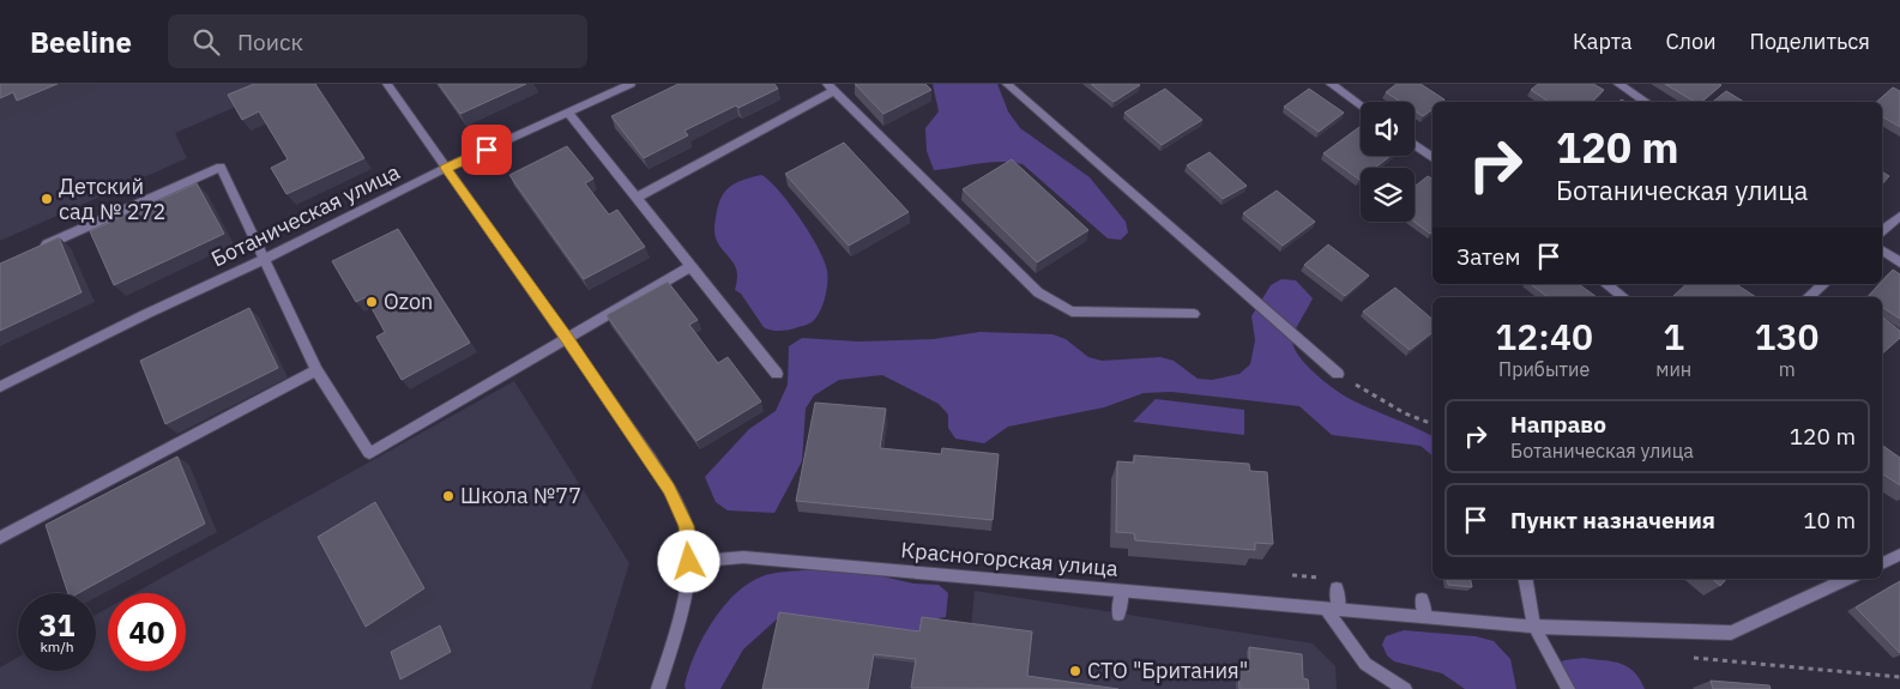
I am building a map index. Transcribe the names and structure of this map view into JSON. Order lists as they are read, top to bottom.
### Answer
{
  "streets": {
    "street": ["Ботаническая улица", "Красногорская улица"]
  },
  "places": [
    "Детский сад № 272",
    "Ozon",
    "Школа №77",
    "СТО \"Британия\""
  ],
  "page": {
    "header": "Beeline",
    "search": "Поиск",
    "nav": ["Карта", "Слои", "Поделиться"],
    "turn": ["120 m", "Ботаническая улица"],
    "then": "Затем",
    "eta": [
      "12:40",
      "Прибытие",
      "1",
      "мин",
      "130",
      "m"
    ],
    "list": [
      {
        "name": "Направо",
        "note": "Ботаническая улица",
        "value": "120 m"
      },
      {
        "name": "Пункт назначения",
        "value": "10 m"
      }
    ],
    "speed": "31 km/h",
    "limit": "40"
  }
}
